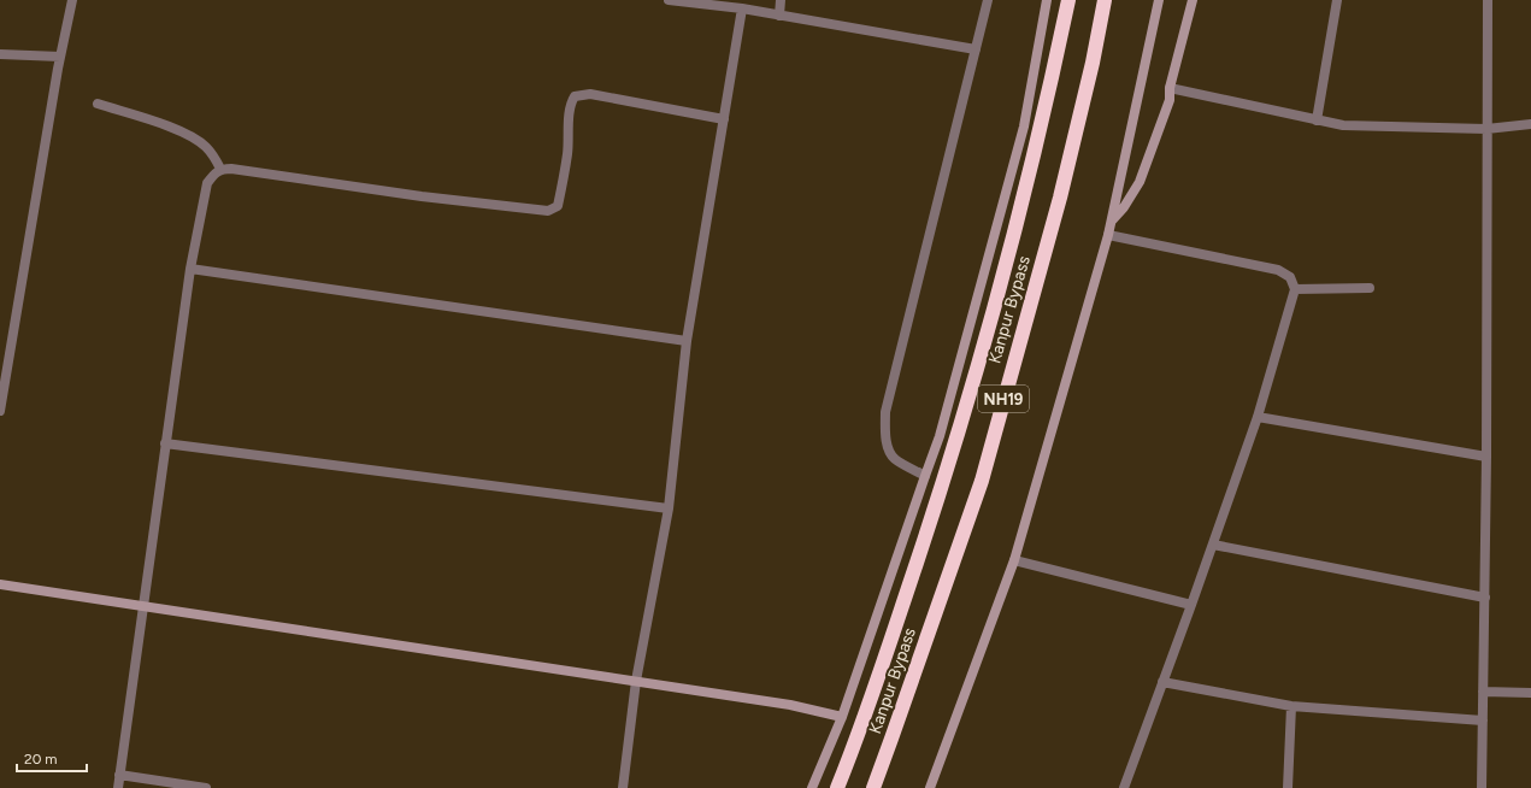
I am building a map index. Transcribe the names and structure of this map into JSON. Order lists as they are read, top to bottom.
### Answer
{
  "streets": {
    "highway": ["Kanpur Bypass", "NH19"]
  },
  "scale_bar": "20 m"
}
